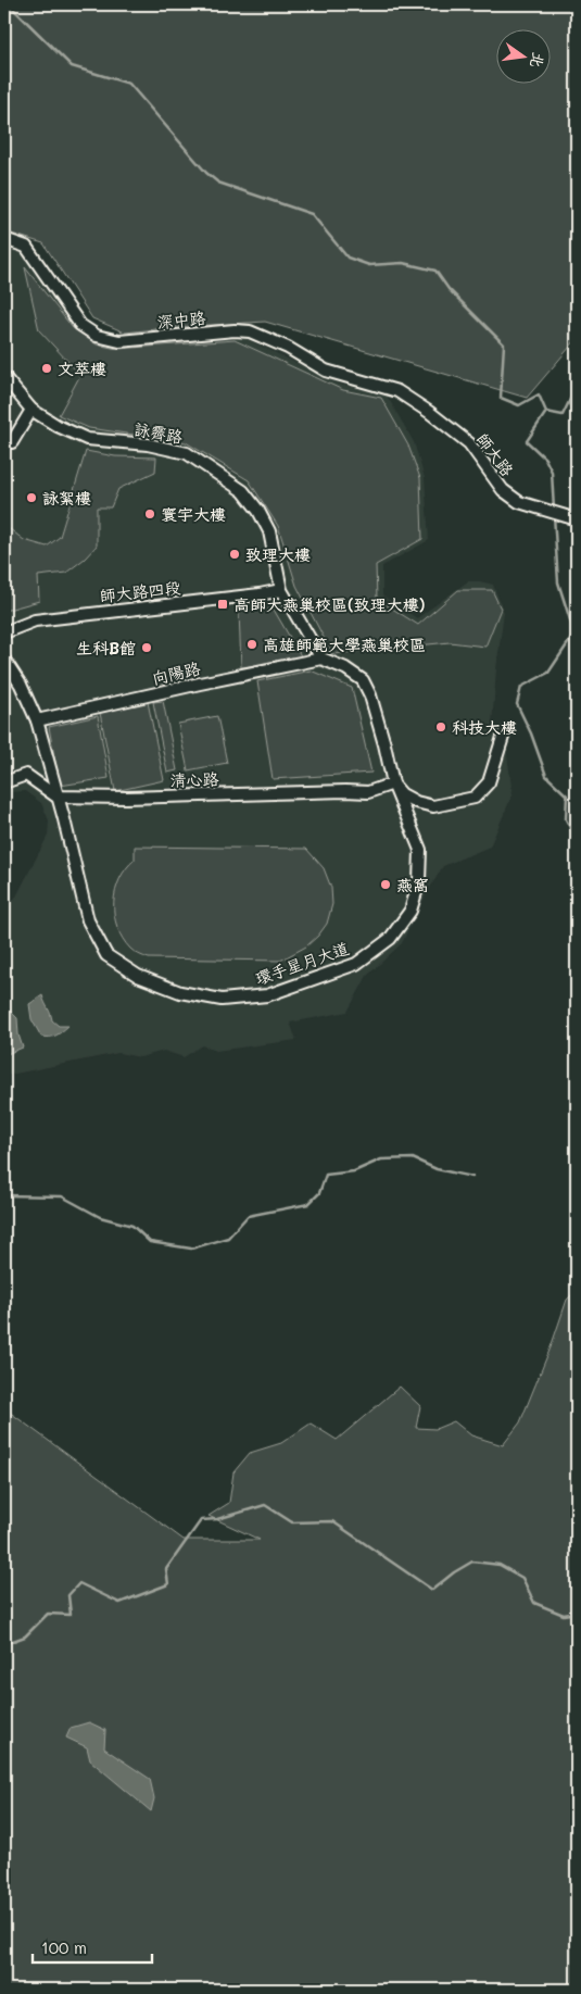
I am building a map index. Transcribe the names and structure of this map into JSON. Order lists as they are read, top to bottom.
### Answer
{
  "streets": {
    "street": [
      "深中路",
      "詠霽路",
      "師大路",
      "師大路四段",
      "向陽路",
      "清心路",
      "環手星月大道"
    ]
  },
  "crossings": [
    ["深中路", "師大路"],
    ["詠霽路", "師大路四段"],
    ["向陽路", "環手星月大道"],
    ["清心路", "環手星月大道"]
  ],
  "places": {
    "other": [
      "文萃樓",
      "詠絮樓",
      "寰宇大樓",
      "致理大樓",
      "高雄師範大學燕巢校區",
      "生科B館",
      "科技大樓",
      "燕窩"
    ],
    "transit": ["高師大燕巢校區(致理大樓)"]
  },
  "scale_bar": "100 m",
  "north": "right"
}
